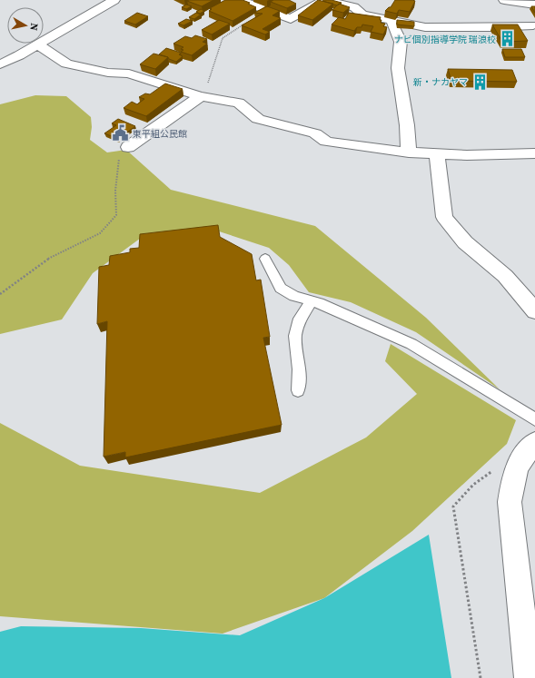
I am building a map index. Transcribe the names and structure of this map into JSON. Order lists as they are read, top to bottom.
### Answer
{
  "places": {
    "building": ["ナビ個別指導学院 瑞浪校", "新・ナカヤマ"],
    "public building": ["東平組公民館"]
  },
  "north": "right"
}
